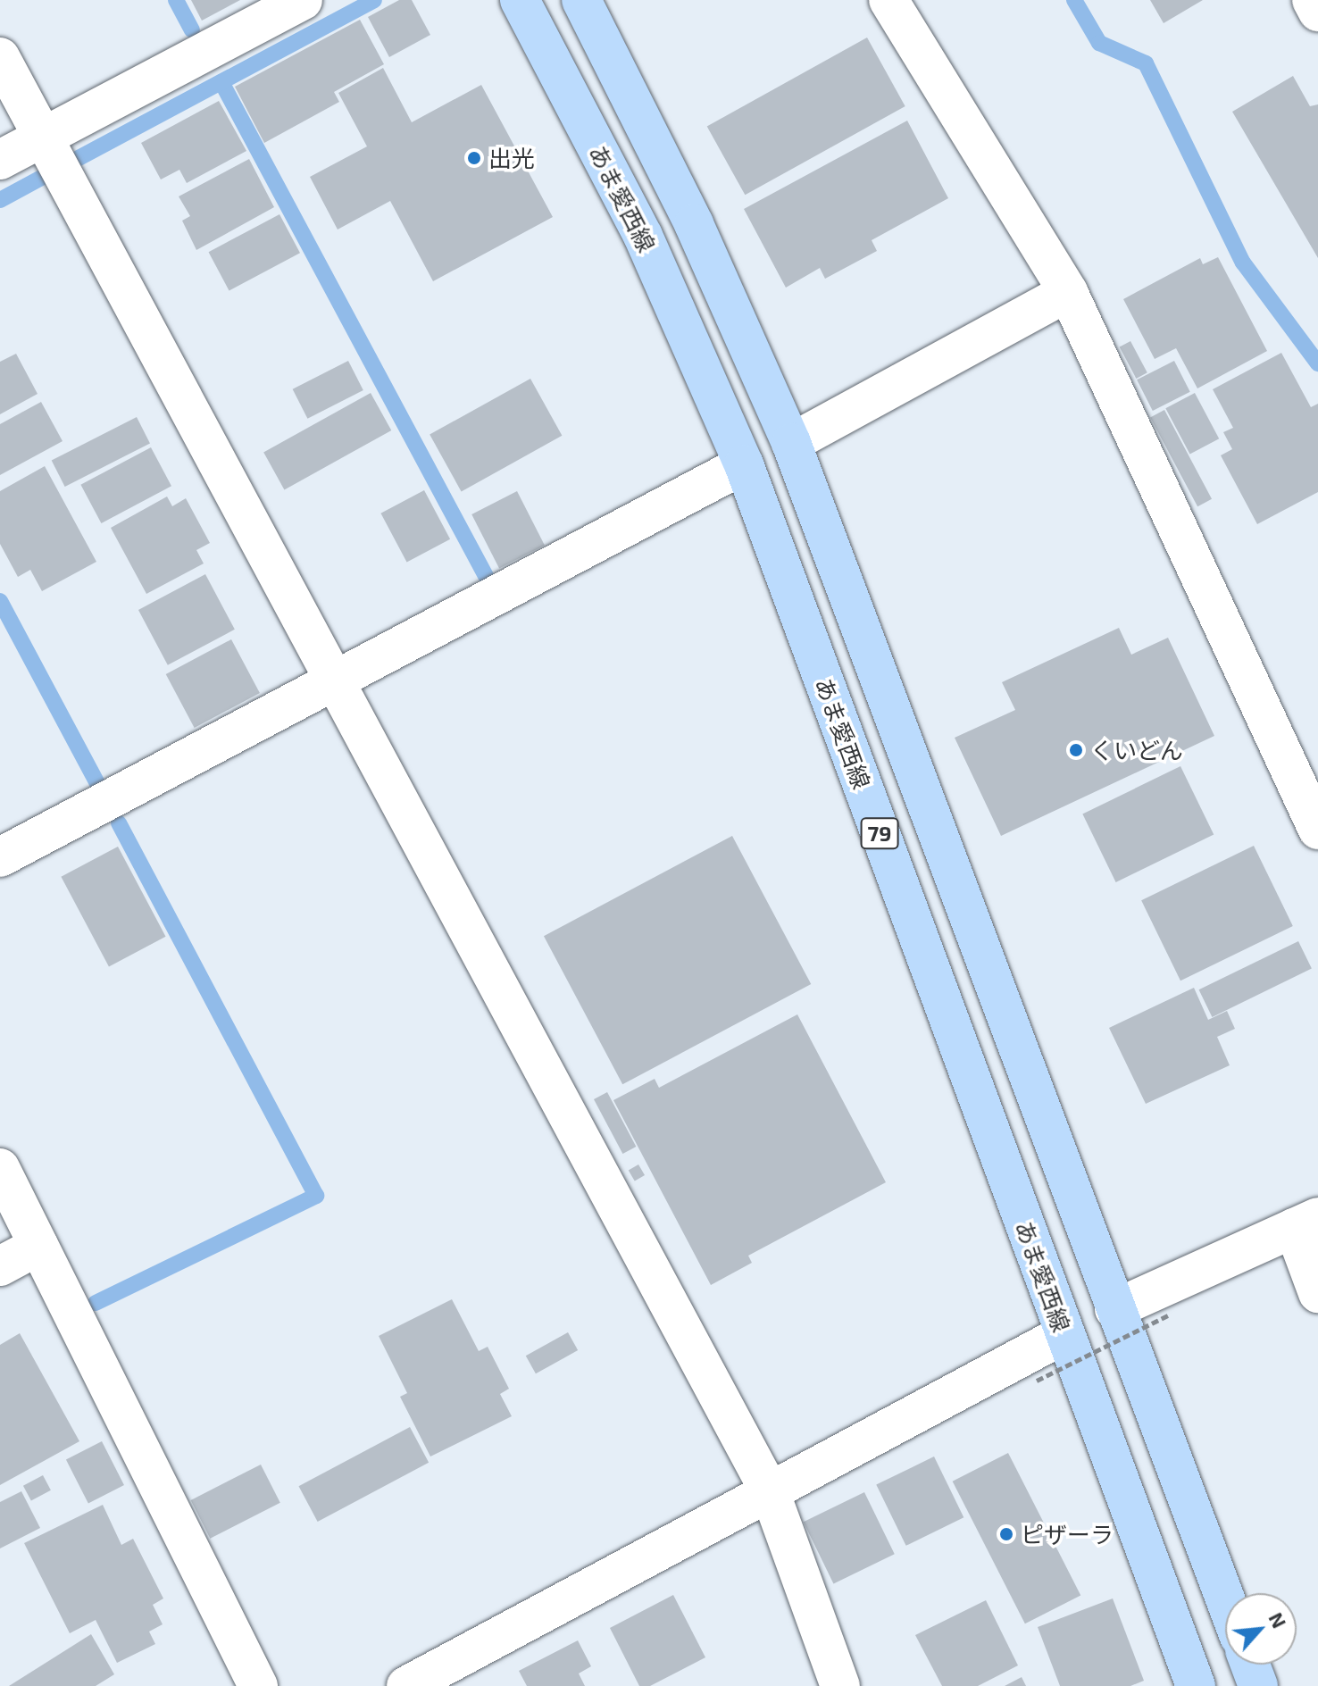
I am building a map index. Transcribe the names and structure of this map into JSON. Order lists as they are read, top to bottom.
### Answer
{
  "streets": {
    "main road": ["あま愛西線", "79"]
  },
  "places": ["出光", "くいどん", "ピザーラ"],
  "north": "top right"
}
